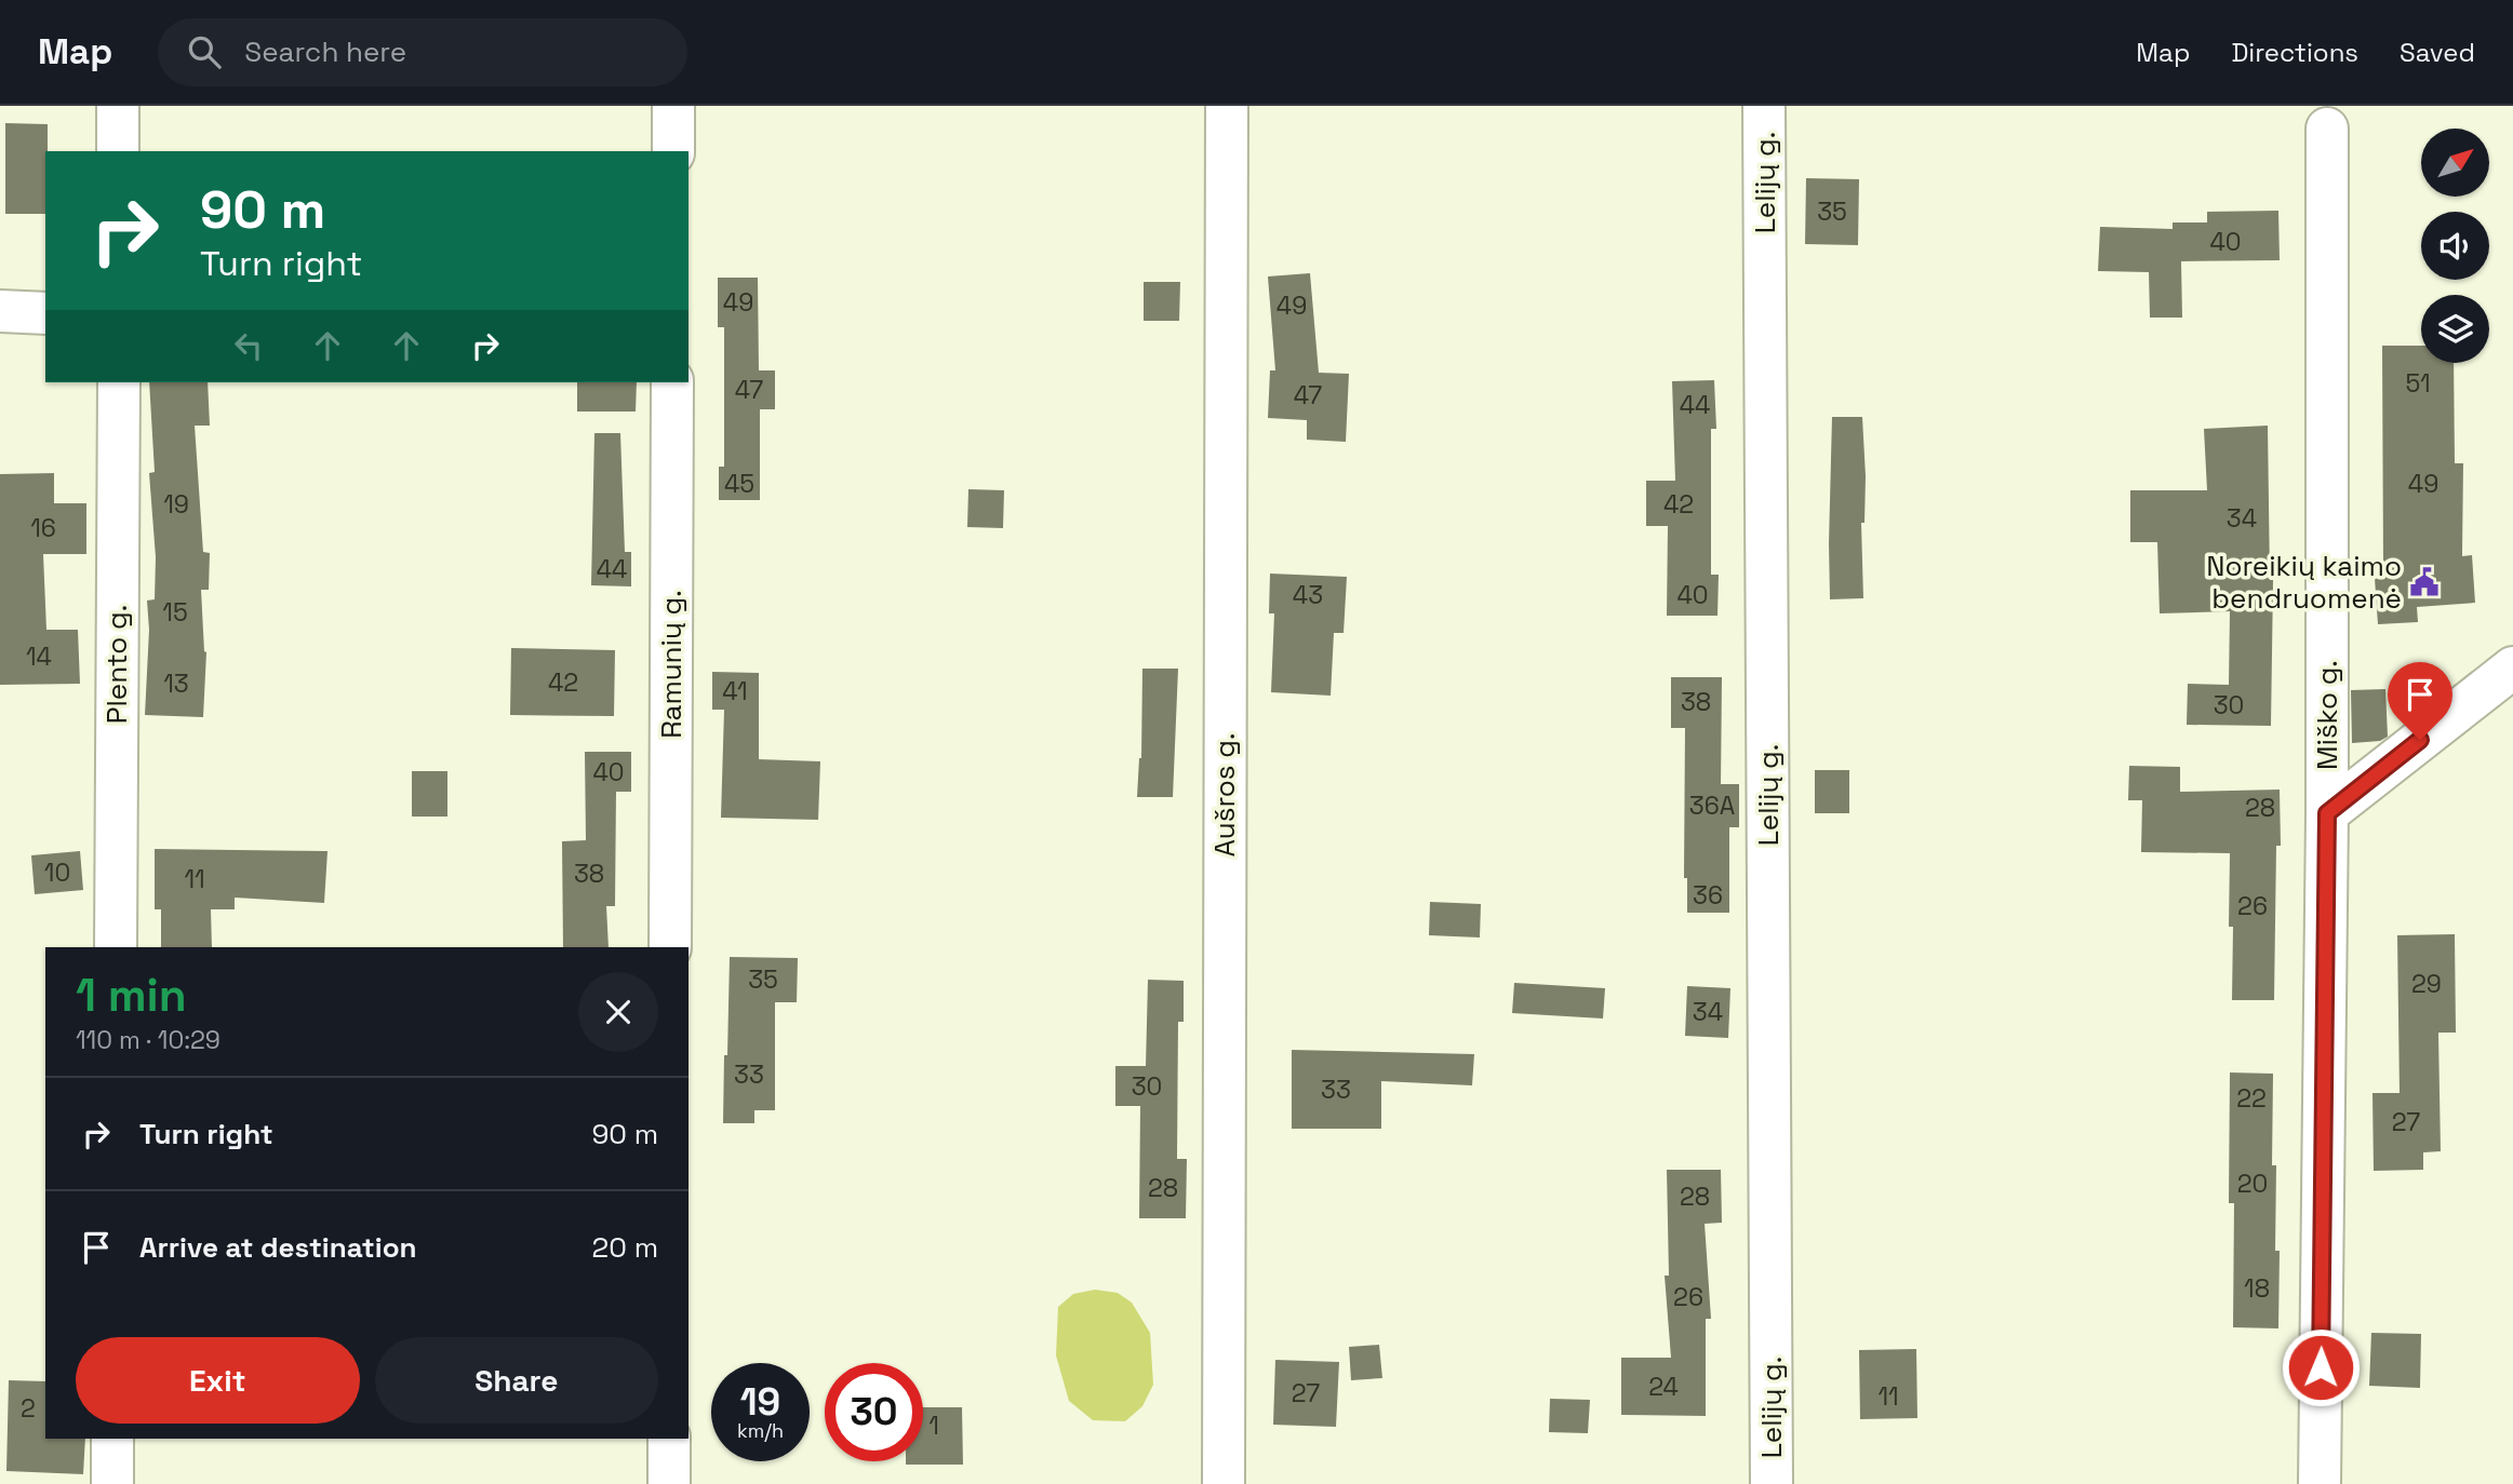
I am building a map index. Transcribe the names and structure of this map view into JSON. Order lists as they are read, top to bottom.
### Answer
{
  "streets": {
    "street": [
      "Lelijų g.",
      "Plento g.",
      "Ramunių g.",
      "Miško g.",
      "Aušros g."
    ]
  },
  "places": {
    "public building": ["Noreikių kaimo bendruomenė"]
  },
  "house_numbers": [
    "35",
    "40",
    "49",
    "49",
    "51",
    "47",
    "47",
    "44",
    "45",
    "49",
    "19",
    "42",
    "34",
    "16",
    "44",
    "43",
    "40",
    "15",
    "14",
    "42",
    "13",
    "41",
    "38",
    "30",
    "40",
    "36A",
    "28",
    "10",
    "38",
    "11",
    "36",
    "26",
    "35",
    "29",
    "34",
    "33",
    "30",
    "33",
    "22",
    "27",
    "20",
    "28",
    "28",
    "18",
    "26",
    "24",
    "27",
    "11",
    "2",
    "1"
  ],
  "north": "top right",
  "page": {
    "header": "Map",
    "search": "Search here",
    "nav": ["Map", "Directions", "Saved"],
    "turn": ["90 m", "Turn right"],
    "heading": ["1 min", "110 m · 10:29"],
    "list": [
      {
        "name": "Turn right",
        "value": "90 m"
      },
      {
        "name": "Arrive at destination",
        "value": "20 m"
      }
    ],
    "buttons": ["Exit", "Share"],
    "speed": "19 km/h",
    "limit": "30"
  }
}
